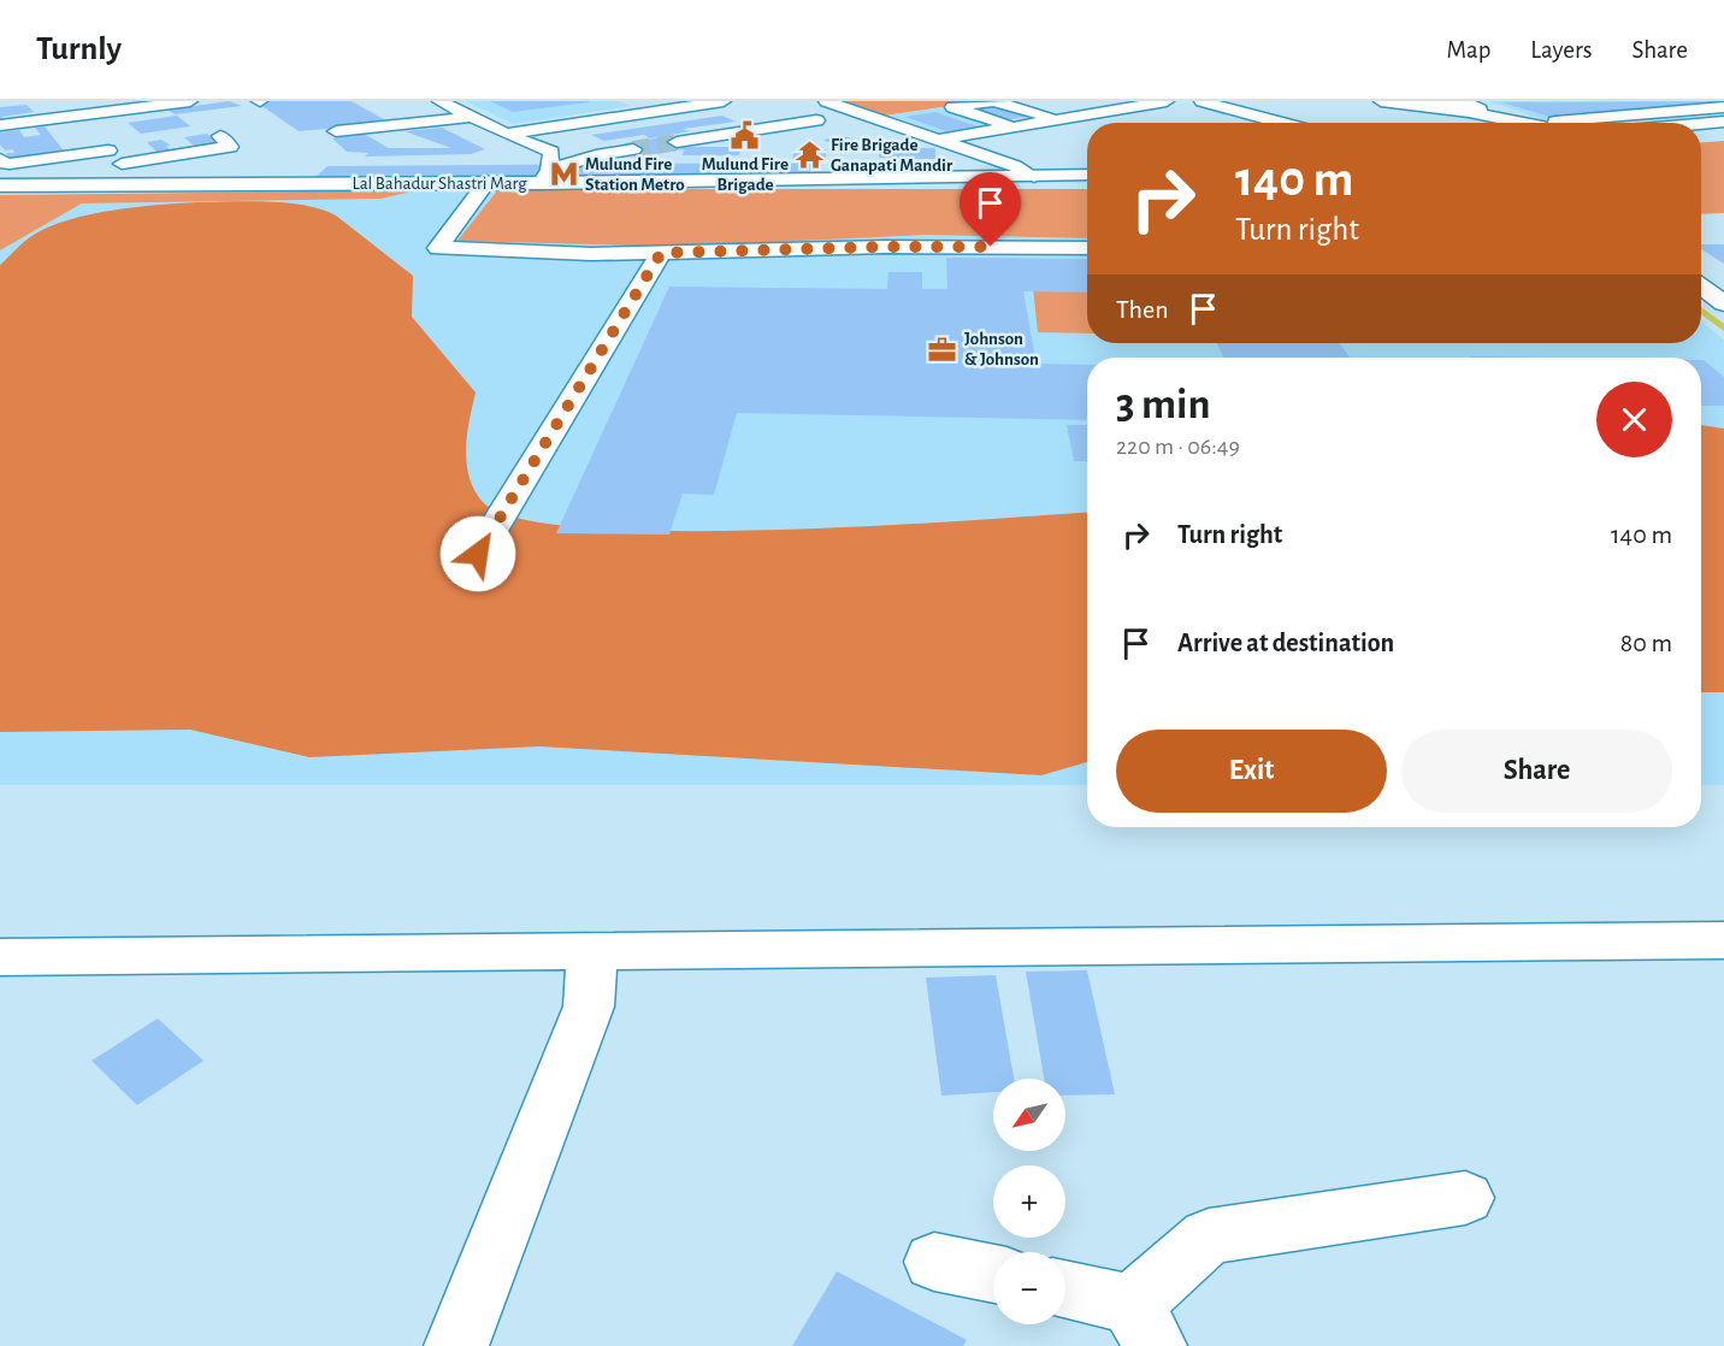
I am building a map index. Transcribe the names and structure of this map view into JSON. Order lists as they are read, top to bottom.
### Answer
{
  "streets": {
    "street": ["Lal Bahadur Shastri Marg"]
  },
  "places": {
    "public building": ["Mulund Fire Brigade"],
    "temple": ["Fire Brigade Ganapati Mandir"],
    "metro station": ["Mulund Fire Station Metro"],
    "office": ["Johnson & Johnson"]
  },
  "north": "bottom left",
  "page": {
    "header": "Turnly",
    "nav": ["Map", "Layers", "Share"],
    "turn": ["140 m", "Turn right"],
    "then": "Then",
    "heading": ["3 min", "220 m · 06:49"],
    "list": [
      {
        "name": "Turn right",
        "value": "140 m"
      },
      {
        "name": "Arrive at destination",
        "value": "80 m"
      }
    ],
    "buttons": ["Exit", "Share"],
    "map_buttons": ["+", "−"]
  }
}
